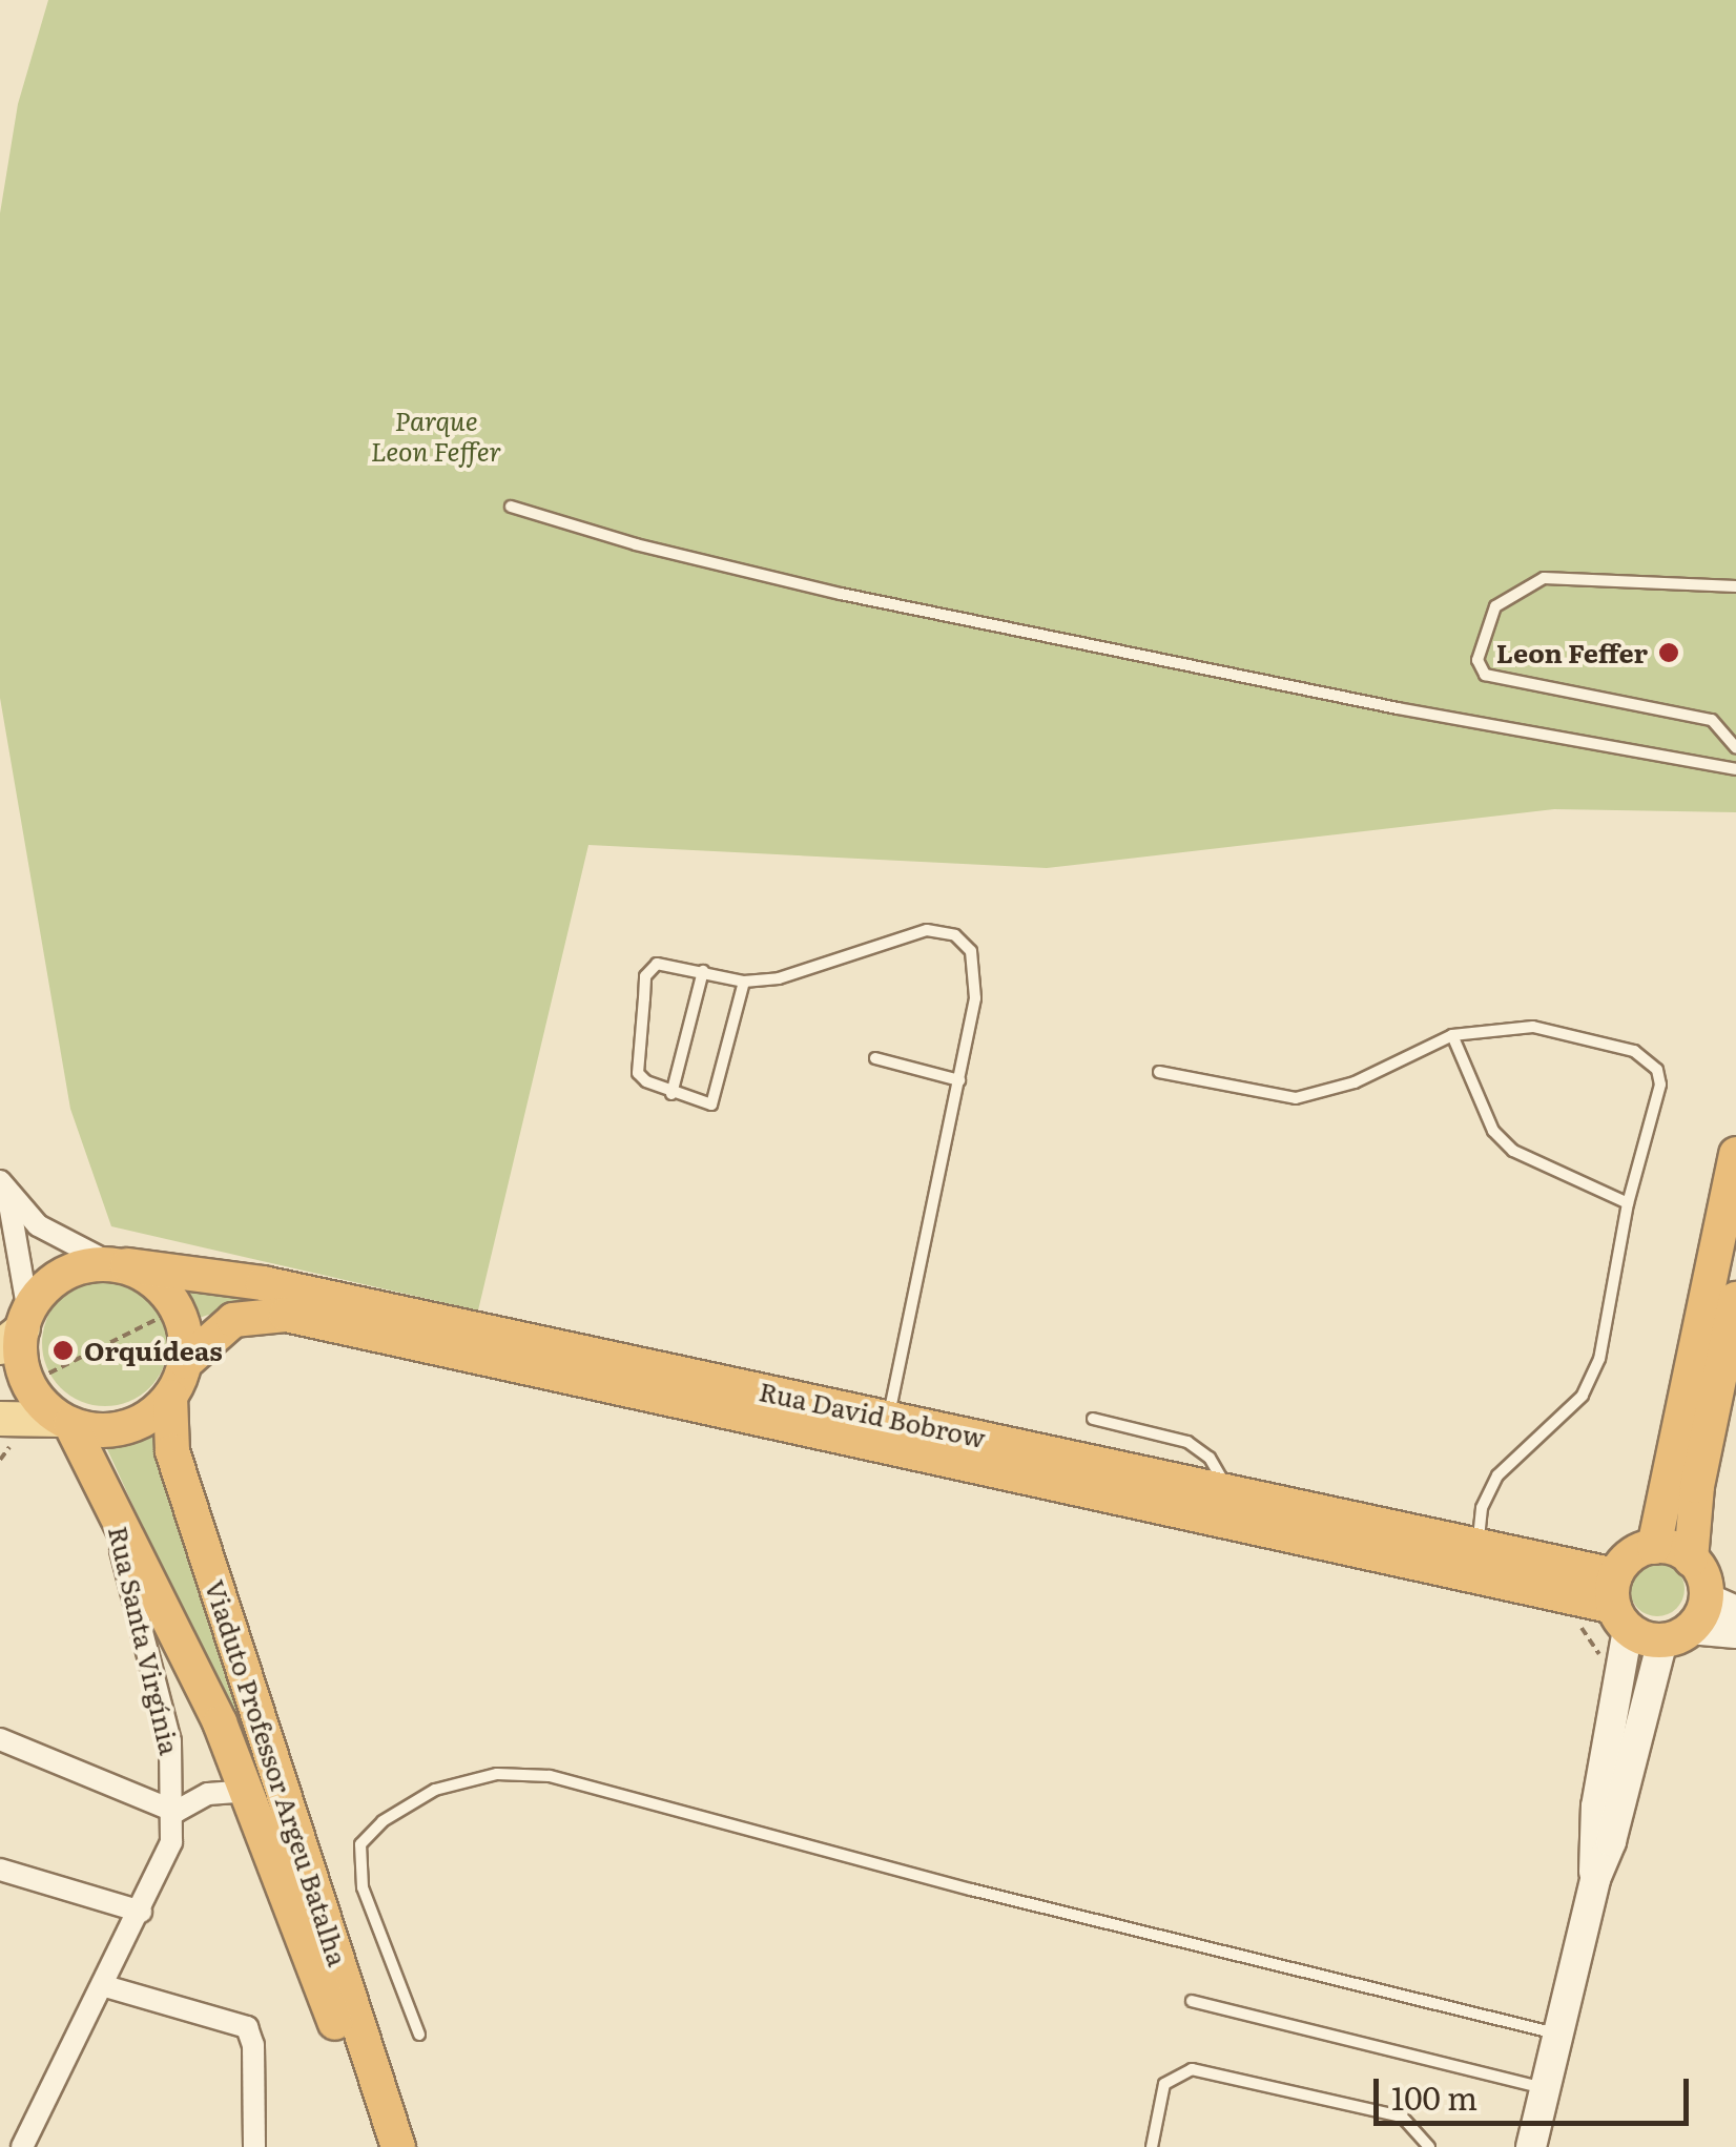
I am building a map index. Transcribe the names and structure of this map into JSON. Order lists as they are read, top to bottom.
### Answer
{
  "streets": {
    "highway": ["Rua David Bobrow", "Rua Santa Virgínia", "Viaduto Professor Argeu Batalha"]
  },
  "crossings": [
    ["Rua David Bobrow", "Rua Santa Virgínia"],
    ["Rua David Bobrow", "Viaduto Professor Argeu Batalha"],
    ["Rua Santa Virgínia", "Viaduto Professor Argeu Batalha"]
  ],
  "parks": ["Parque Leon Feffer"],
  "places": ["Leon Feffer", "Orquídeas"],
  "scale_bar": "100 m"
}
